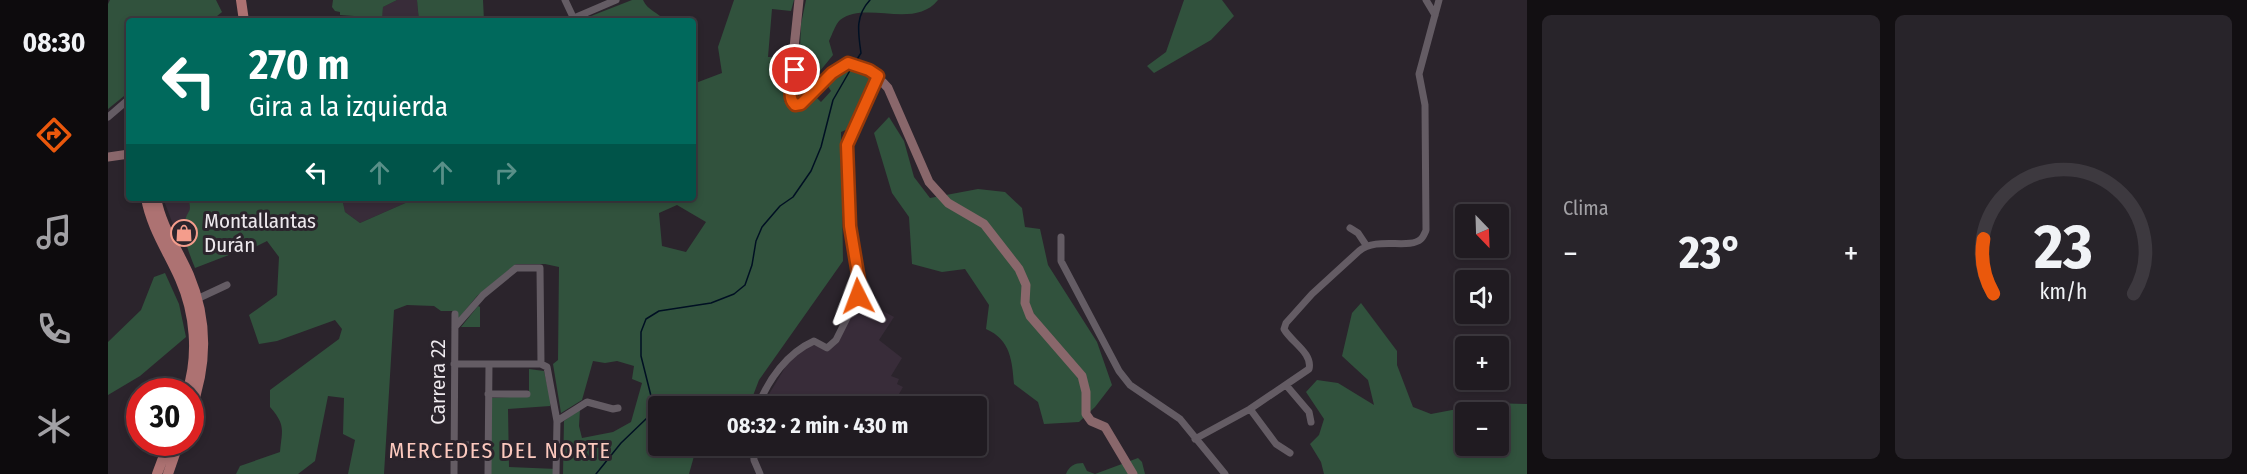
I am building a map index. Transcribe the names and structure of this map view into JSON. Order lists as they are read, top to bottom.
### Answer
{
  "streets": {
    "street": ["Carrera 22"]
  },
  "districts": ["MERCEDES DEL NORTE"],
  "places": {
    "shop": ["Montallantas Durán"]
  },
  "north": "bottom right",
  "page": {
    "tabs": "08:30",
    "tile": "Clima",
    "turn": ["270 m", "Gira a la izquierda"],
    "map_buttons": ["+", "−"],
    "heat": ["−", "23°", "+"],
    "limit": "30",
    "trip": "08:32 · 2 min · 430 m",
    "gauge": ["23", "km/h"]
  }
}
